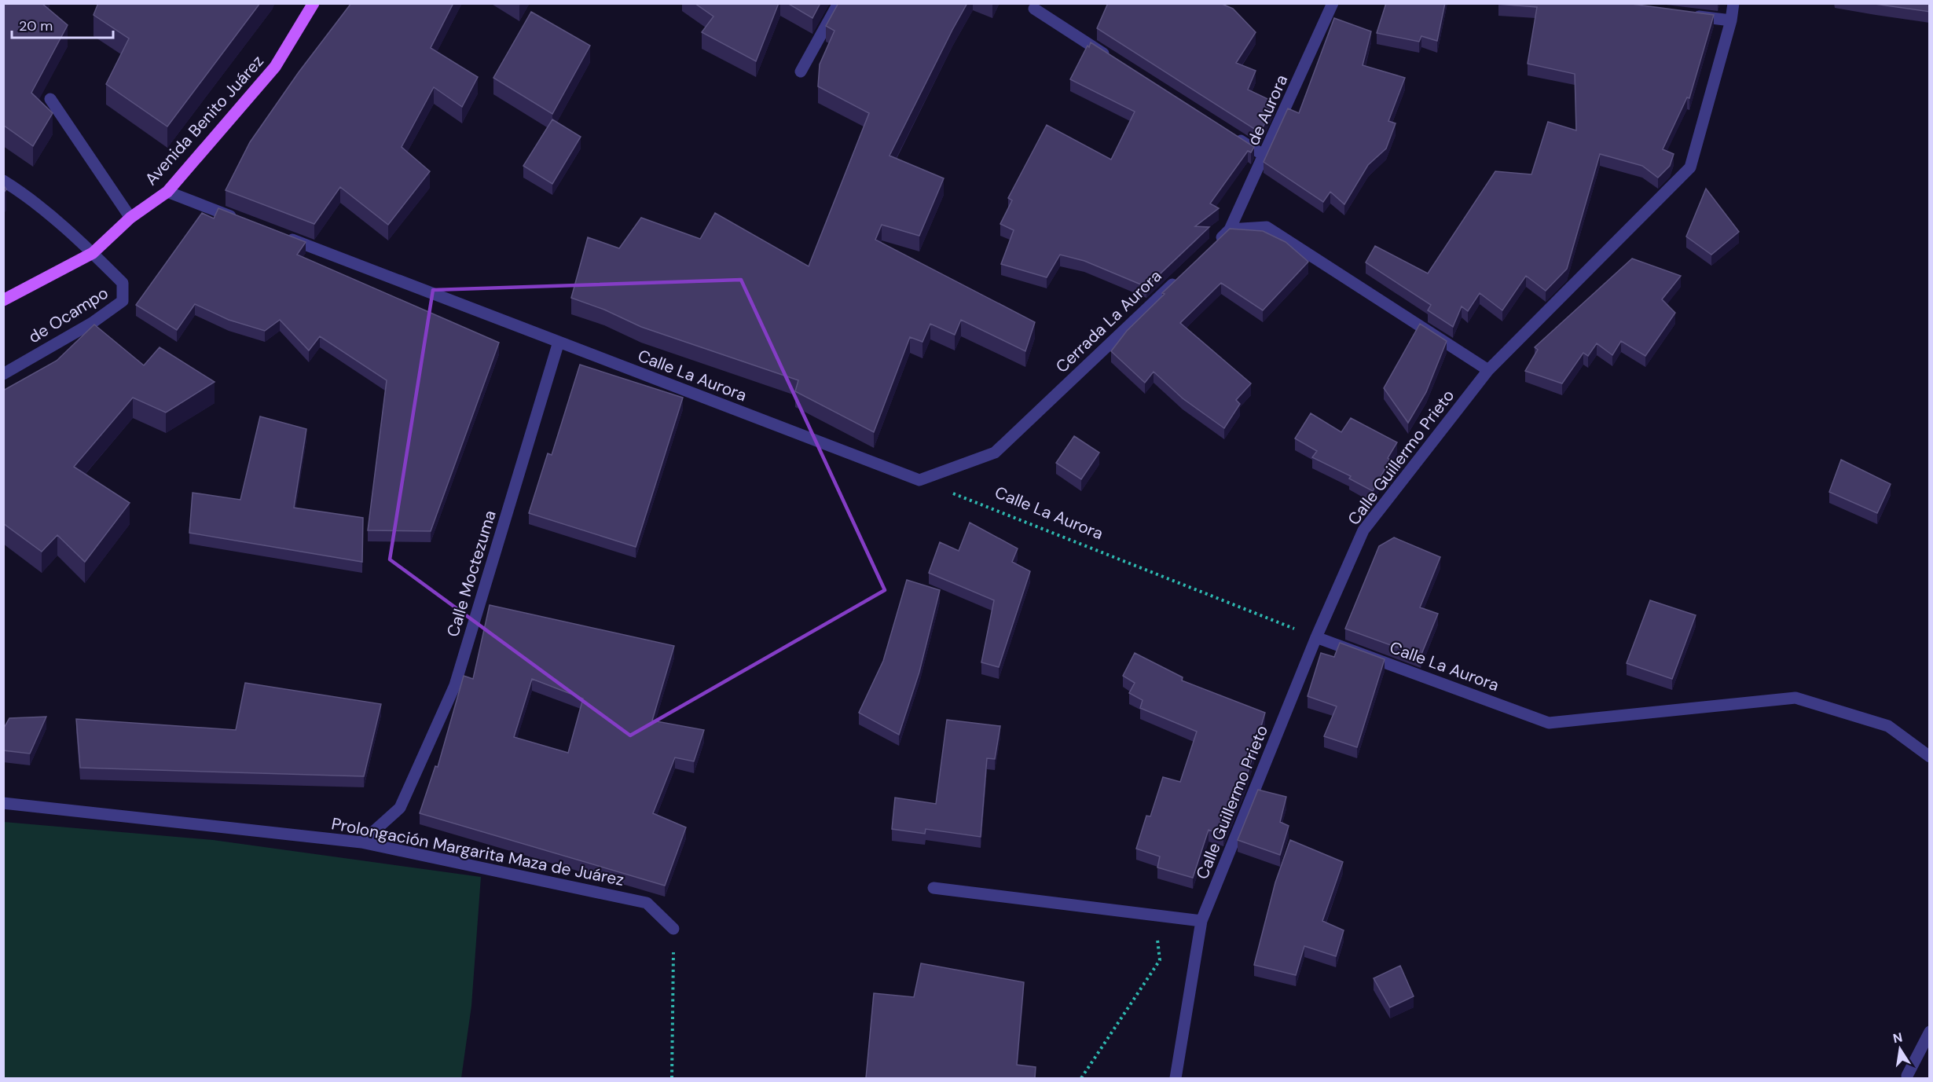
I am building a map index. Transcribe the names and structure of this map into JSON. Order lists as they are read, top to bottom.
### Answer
{
  "streets": {
    "main road": ["Avenida Benito Juárez"],
    "street": [
      "de Aurora",
      "de Ocampo",
      "Cerrada La Aurora",
      "Calle La Aurora",
      "Calle Guillermo Prieto",
      "Calle Moctezuma",
      "Prolongación Margarita Maza de Juárez"
    ]
  },
  "crossings": [
    ["Avenida Benito Juárez", "de Ocampo"],
    ["Cerrada La Aurora", "Calle La Aurora"],
    ["Calle La Aurora", "Calle Guillermo Prieto"],
    ["Calle La Aurora", "Calle Moctezuma"],
    ["Calle Moctezuma", "Prolongación Margarita Maza de Juárez"]
  ],
  "scale_bar": "20 m",
  "north": "top"
}
